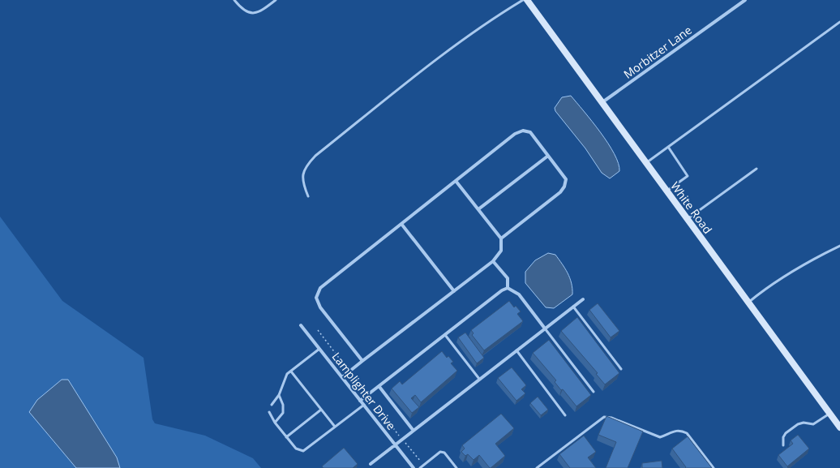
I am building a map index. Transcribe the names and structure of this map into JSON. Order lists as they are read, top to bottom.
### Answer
{
  "streets": {
    "street": ["Morbitzer Lane", "White Road", "Lamplighter Drive"]
  },
  "crossings": [
    ["Morbitzer Lane", "White Road"]
  ]
}
